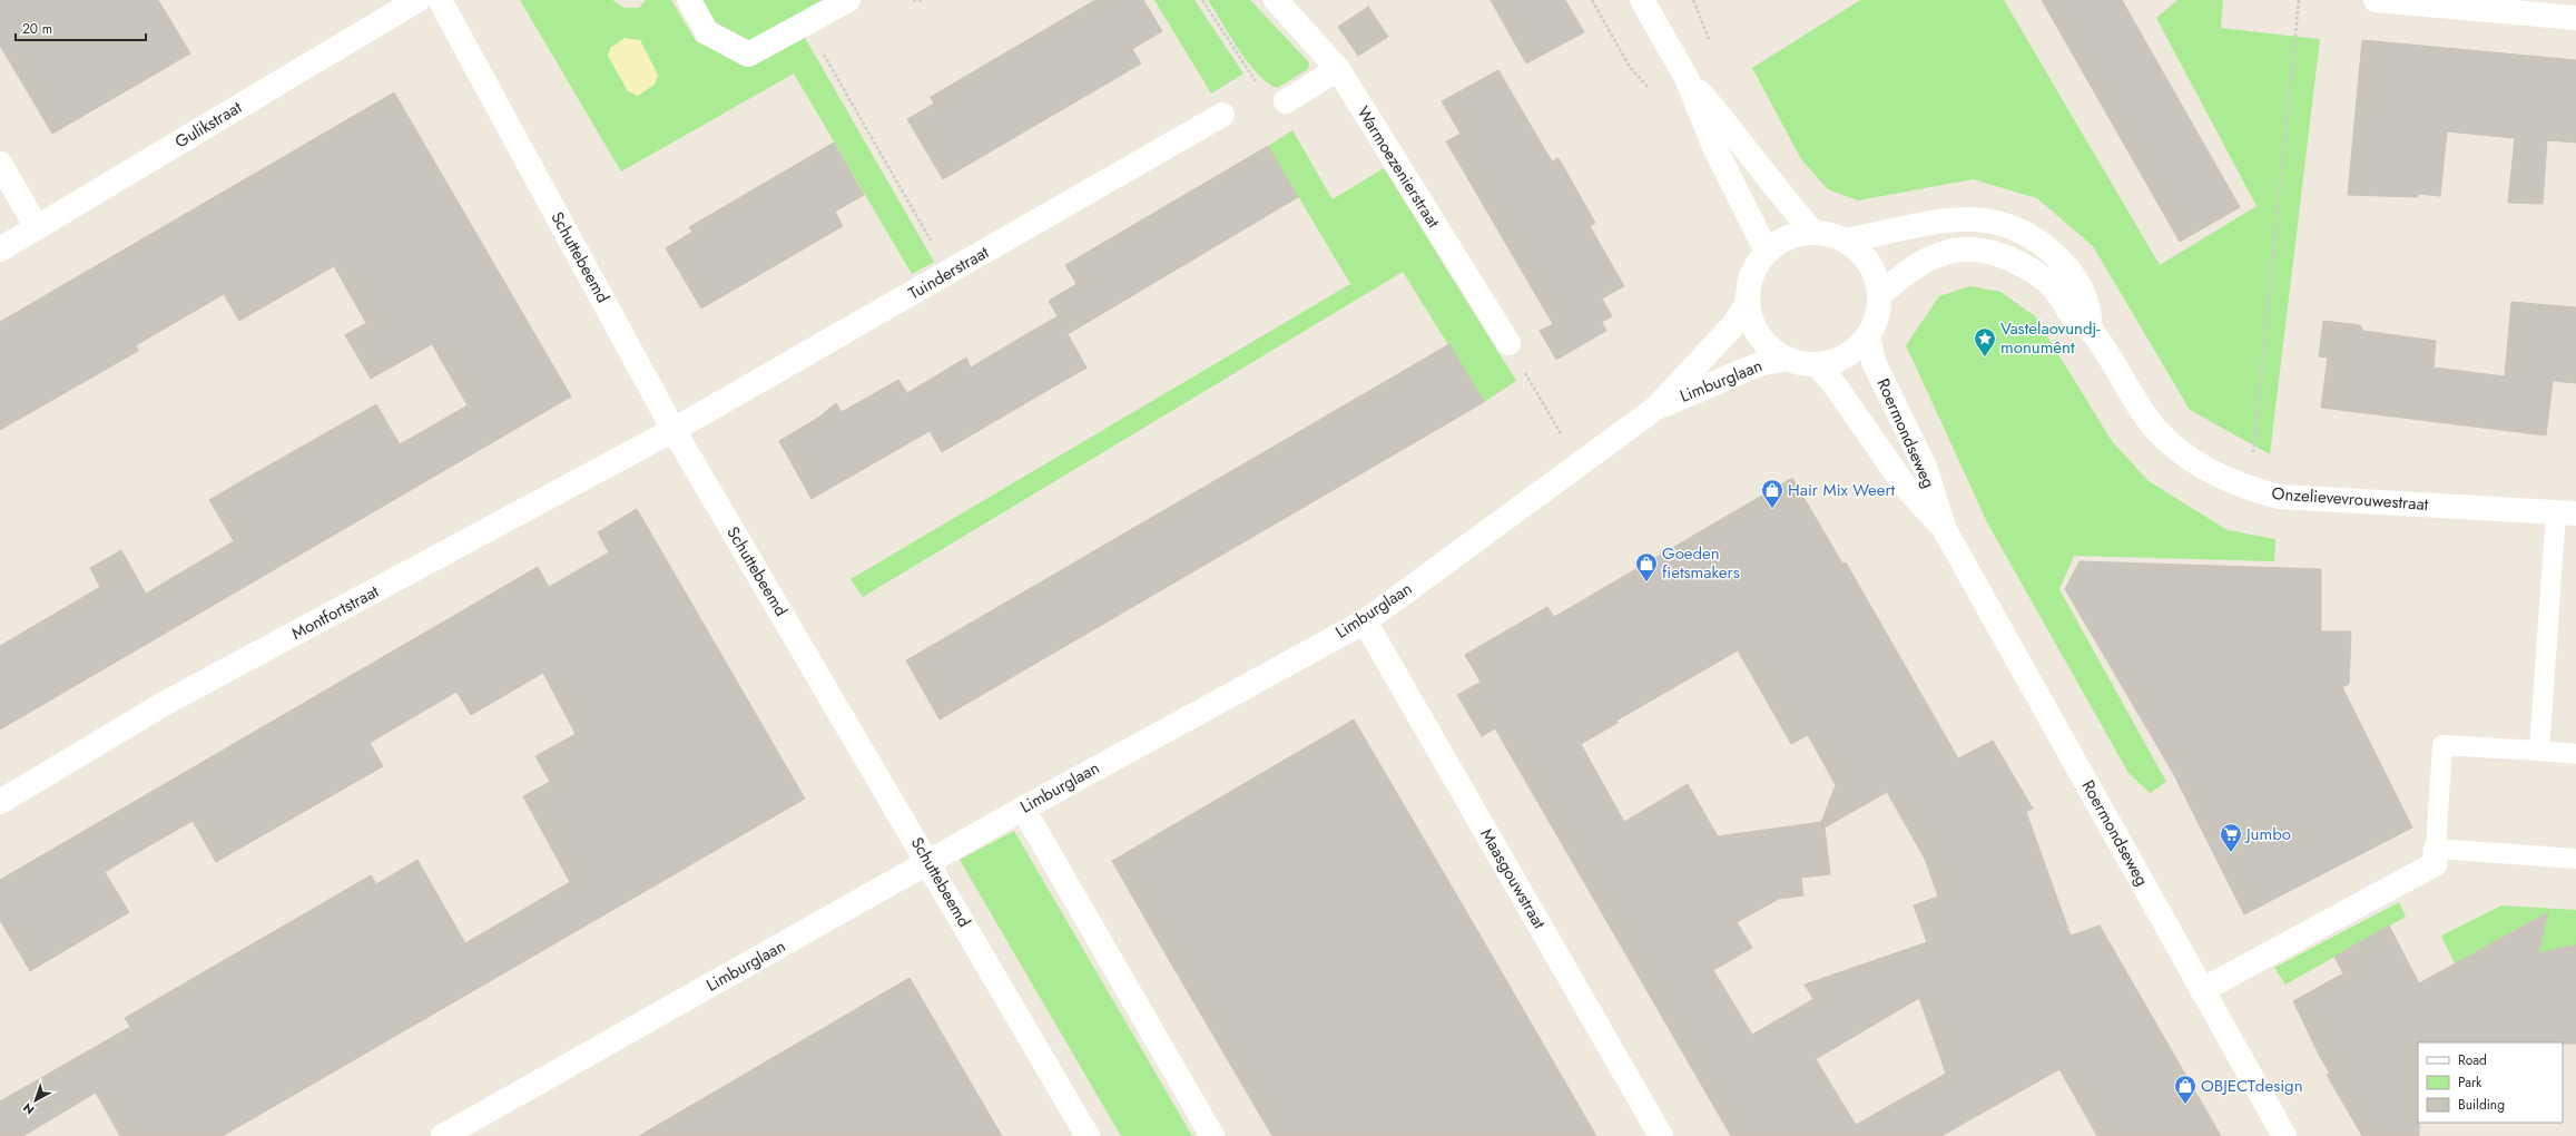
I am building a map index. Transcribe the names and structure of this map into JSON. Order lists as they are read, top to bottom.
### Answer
{
  "streets": {
    "street": [
      "Gulikstraat",
      "Warmoezenierstraat",
      "Schuttebeemd",
      "Tuinderstraat",
      "Limburglaan",
      "Roermondseweg",
      "Onzelievevrouwestraat",
      "Montfortstraat",
      "Maasgouwstraat"
    ]
  },
  "crossings": [
    ["Schuttebeemd", "Tuinderstraat"],
    ["Schuttebeemd", "Limburglaan"],
    ["Schuttebeemd", "Montfortstraat"],
    ["Tuinderstraat", "Montfortstraat"],
    ["Limburglaan", "Roermondseweg"],
    ["Limburglaan", "Onzelievevrouwestraat"],
    ["Limburglaan", "Maasgouwstraat"],
    ["Roermondseweg", "Onzelievevrouwestraat"]
  ],
  "places": {
    "place": ["Vastelaovundj- monumênt"],
    "shop": ["Hair Mix Weert", "Goeden fietsmakers", "OBJECTdesign"],
    "supermarket": ["Jumbo"]
  },
  "legend": ["Road", "Park", "Building"],
  "scale_bar": "20 m",
  "north": "bottom left"
}
